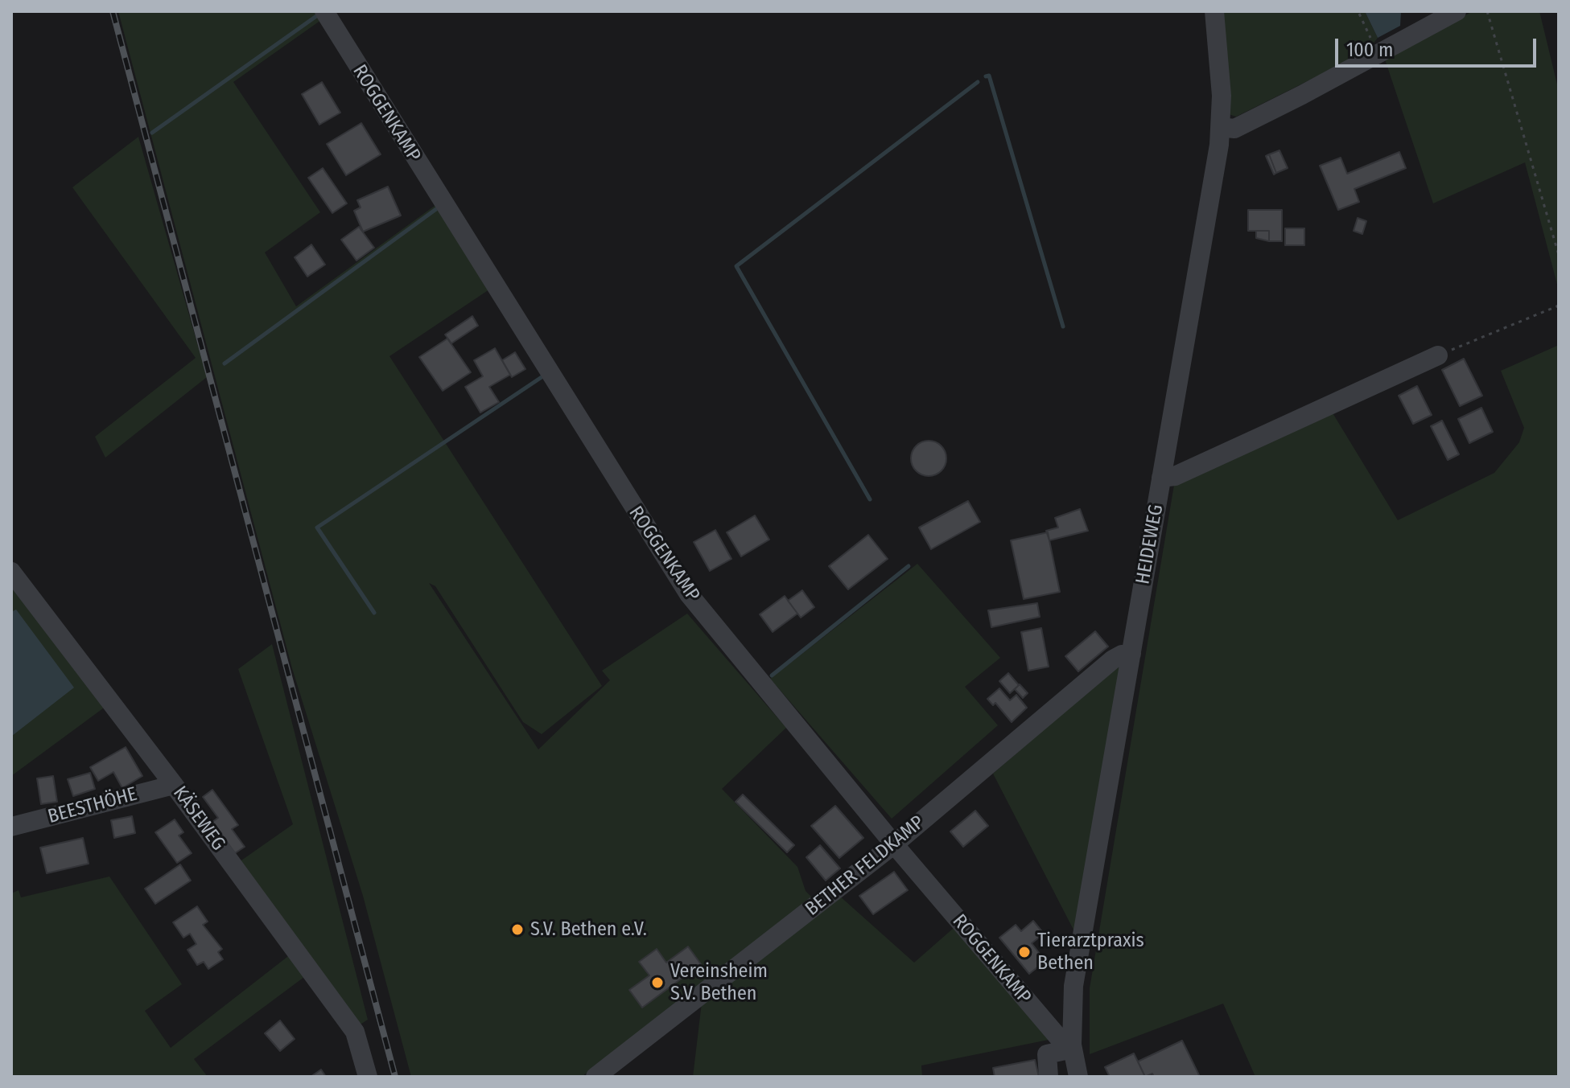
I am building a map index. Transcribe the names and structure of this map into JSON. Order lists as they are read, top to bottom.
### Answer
{
  "streets": {
    "street": [
      "ROGGENKAMP",
      "HEIDEWEG",
      "BEESTHÖHE",
      "KÄSEWEG",
      "BETHER FELDKAMP"
    ]
  },
  "crossings": [
    ["ROGGENKAMP", "HEIDEWEG"],
    ["ROGGENKAMP", "BETHER FELDKAMP"],
    ["HEIDEWEG", "BETHER FELDKAMP"],
    ["BEESTHÖHE", "KÄSEWEG"]
  ],
  "places": ["S.V. Bethen e.V.", "Tierarztpraxis Bethen", "Vereinsheim S.V. Bethen"],
  "scale_bar": "100 m"
}
